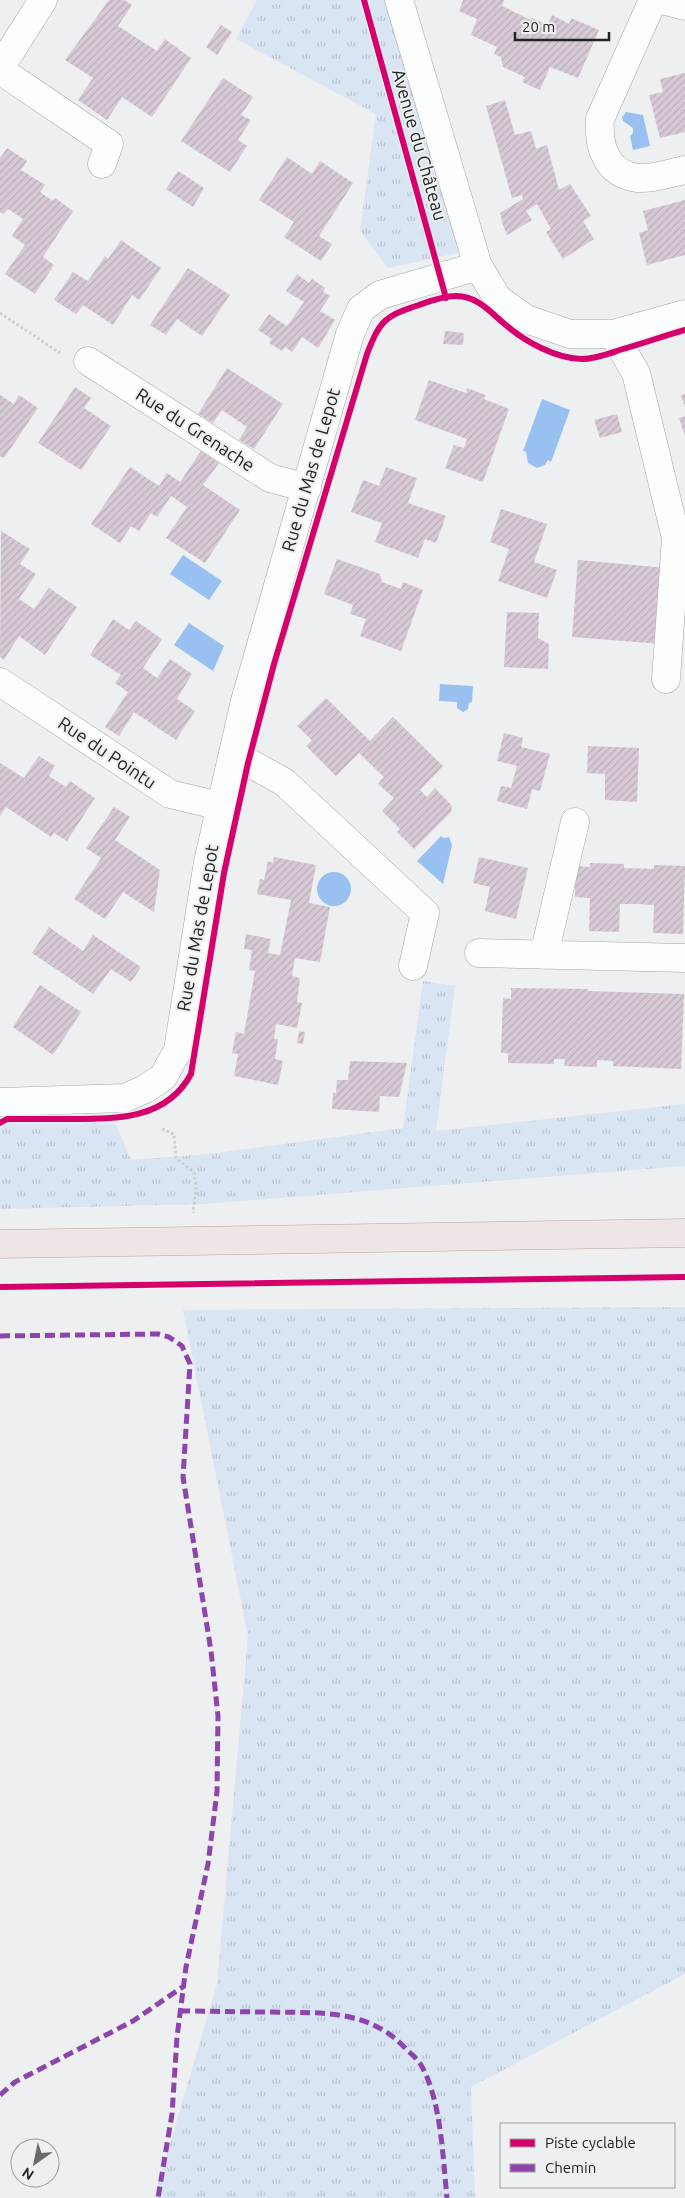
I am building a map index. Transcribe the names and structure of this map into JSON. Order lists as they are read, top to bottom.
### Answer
{
  "streets": {
    "street": [
      "Avenue du Château",
      "Rue du Grenache",
      "Rue du Mas de Lepot",
      "Rue du Pointu"
    ]
  },
  "crossings": [
    ["Avenue du Château", "Rue du Mas de Lepot"],
    ["Rue du Grenache", "Rue du Mas de Lepot"],
    ["Rue du Mas de Lepot", "Rue du Pointu"]
  ],
  "legend": ["Piste cyclable", "Chemin"],
  "scale_bar": "20 m",
  "north": "bottom left"
}
